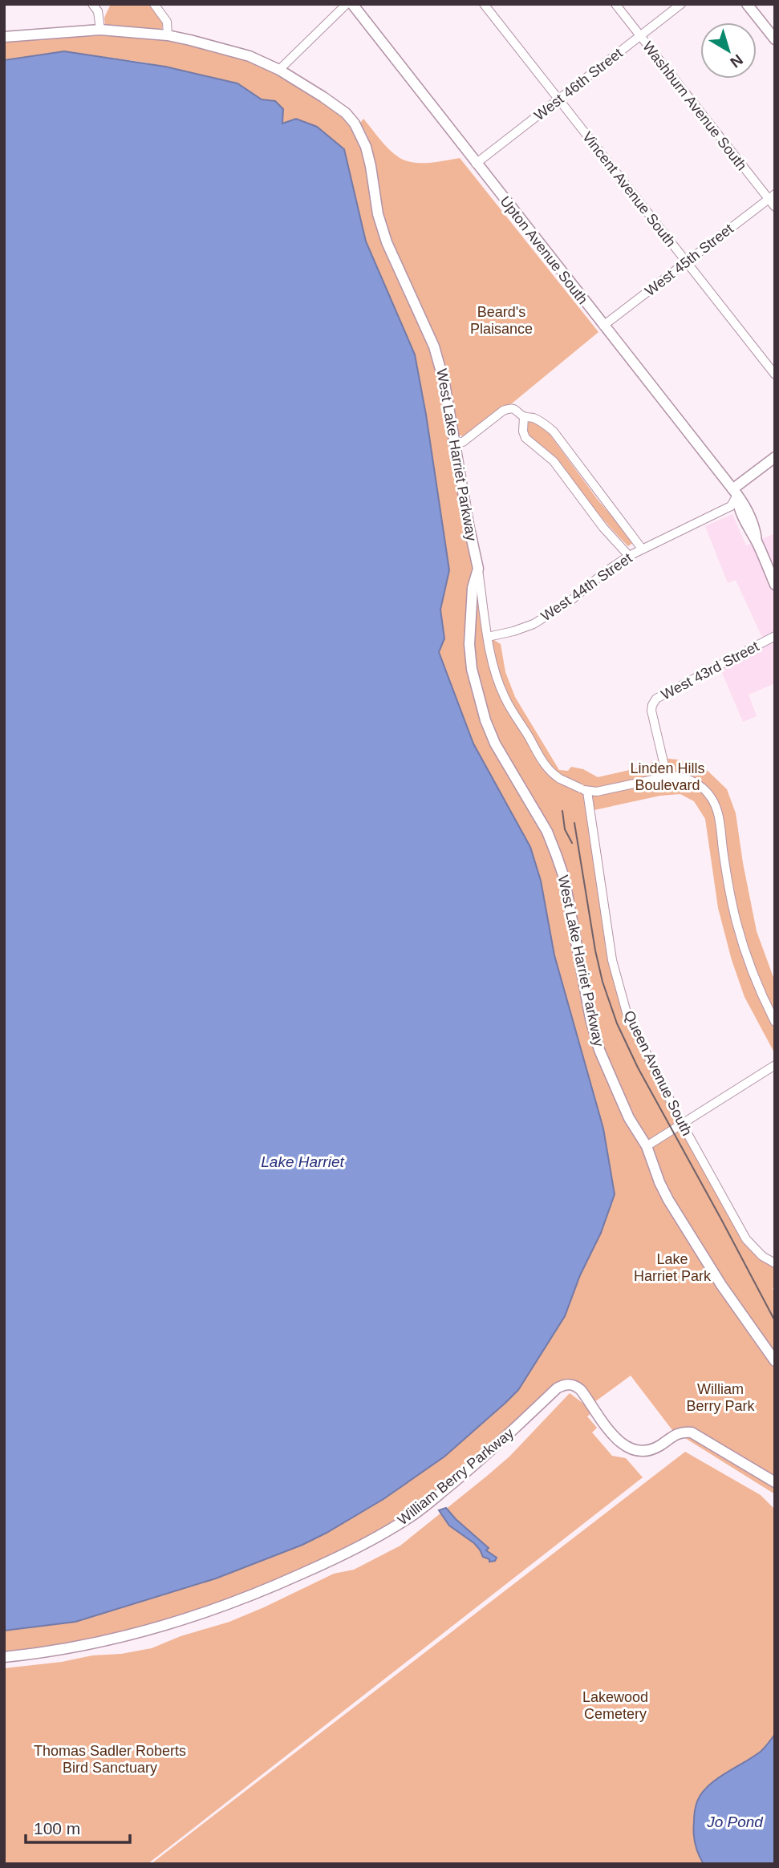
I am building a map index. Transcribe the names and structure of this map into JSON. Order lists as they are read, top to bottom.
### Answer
{
  "streets": {
    "street": [
      "West 46th Street",
      "Washburn Avenue South",
      "Vincent Avenue South",
      "Upton Avenue South",
      "West 45th Street",
      "West Lake Harriet Parkway",
      "West 44th Street",
      "West 43rd Street",
      "Queen Avenue South",
      "William Berry Parkway"
    ]
  },
  "crossings": [
    ["West 46th Street", "Washburn Avenue South"],
    ["West 46th Street", "Vincent Avenue South"],
    ["West 46th Street", "Upton Avenue South"],
    ["Washburn Avenue South", "West 45th Street"],
    ["Vincent Avenue South", "West 45th Street"],
    ["Upton Avenue South", "West 45th Street"],
    ["Upton Avenue South", "West 44th Street"],
    ["West Lake Harriet Parkway", "West 44th Street"],
    ["West Lake Harriet Parkway", "Queen Avenue South"]
  ],
  "water": ["Lake Harriet", "Jo Pond"],
  "parks": [
    "Beard's Plaisance",
    "Linden Hills Boulevard",
    "Lake Harriet Park",
    "William Berry Park",
    "Lakewood Cemetery",
    "Thomas Sadler Roberts Bird Sanctuary"
  ],
  "scale_bar": "100 m",
  "north": "bottom right"
}
